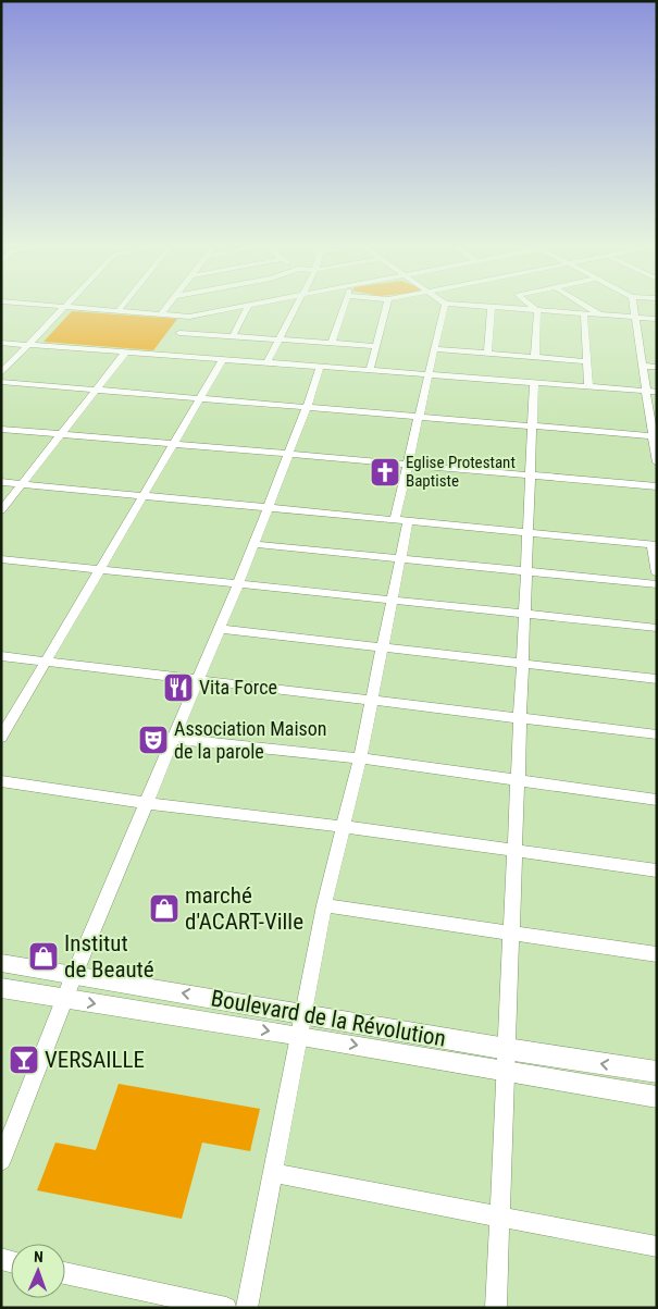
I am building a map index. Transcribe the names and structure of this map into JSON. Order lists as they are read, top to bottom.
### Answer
{
  "streets": {
    "main road": ["Boulevard de la Révolution"]
  },
  "places": {
    "church": ["Eglise Protestant Baptiste"],
    "restaurant": ["Vita Force"],
    "theatre": ["Association Maison de la parole"],
    "shop": ["marché d'ACART-Ville", "Institut de Beauté"],
    "bar": ["VERSAILLE"]
  },
  "north": "top"
}
